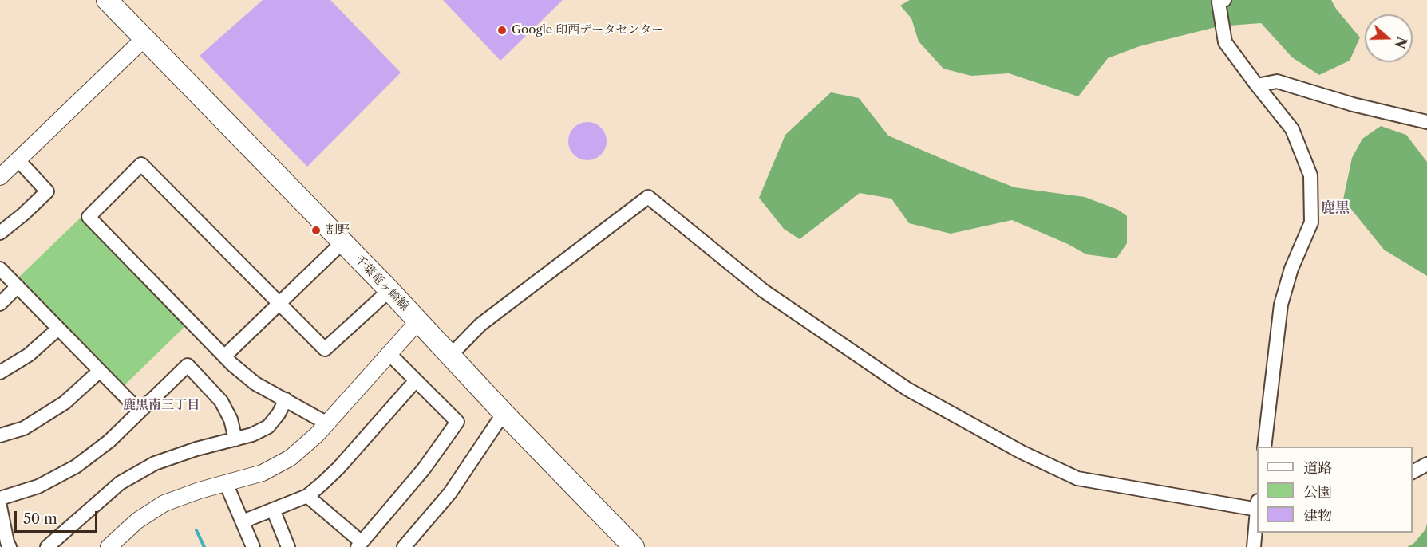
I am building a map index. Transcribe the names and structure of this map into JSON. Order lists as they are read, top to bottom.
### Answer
{
  "streets": {
    "main road": ["千葉竜ヶ崎線"]
  },
  "districts": ["鹿黒", "鹿黒南三丁目"],
  "places": ["Google 印西データセンター", "割野"],
  "legend": ["道路", "公園", "建物"],
  "scale_bar": "50 m",
  "north": "right"
}
